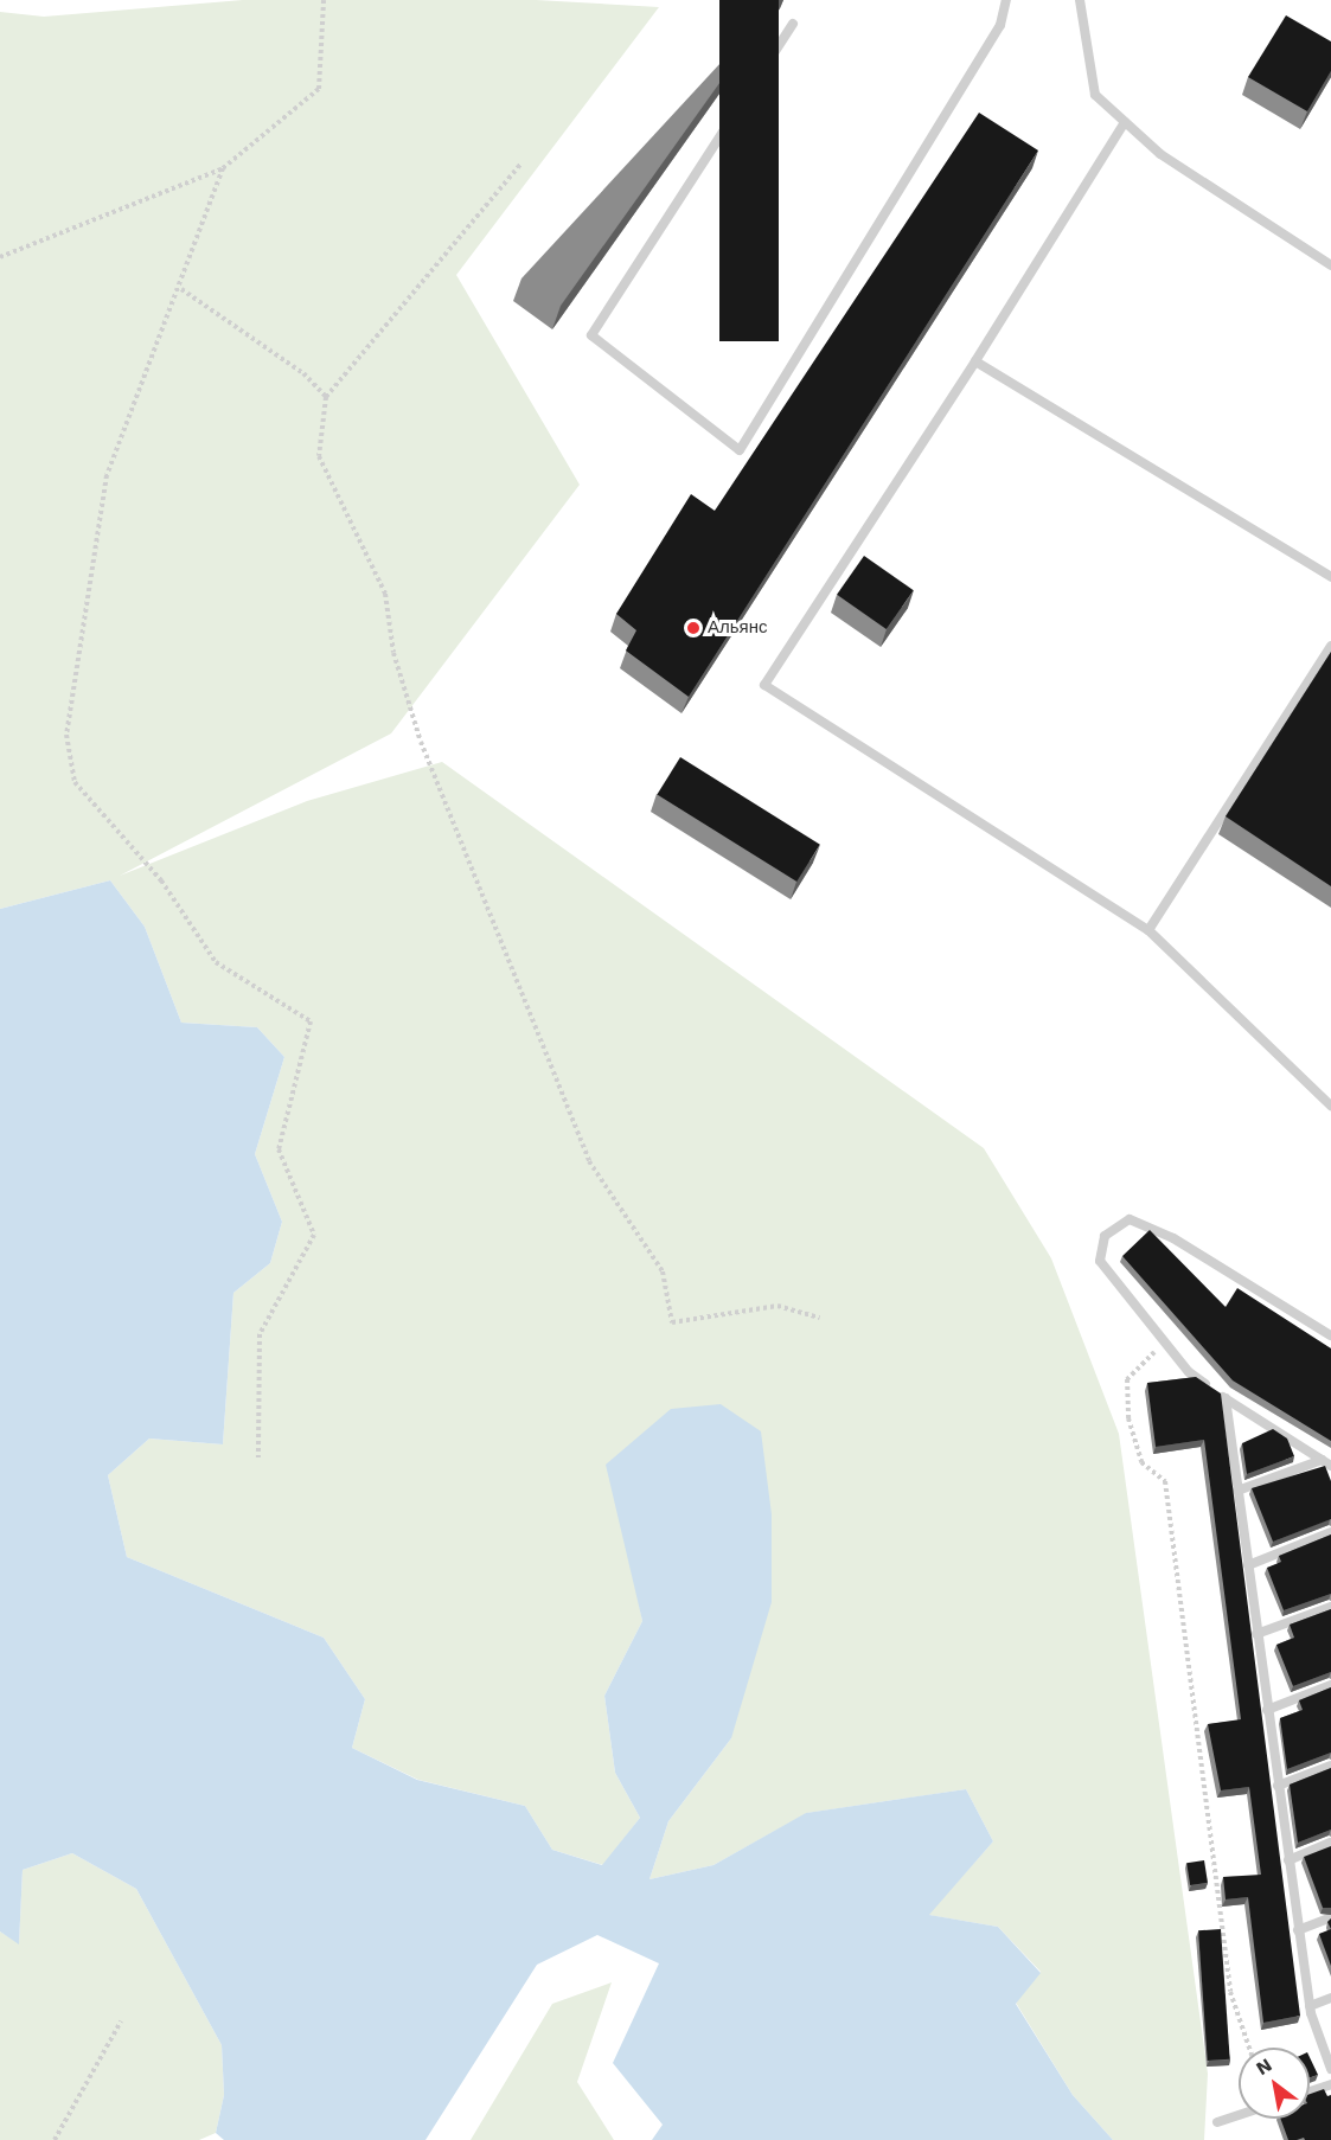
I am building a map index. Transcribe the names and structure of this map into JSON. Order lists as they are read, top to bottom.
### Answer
{
  "places": ["Альянс"],
  "north": "top left"
}
